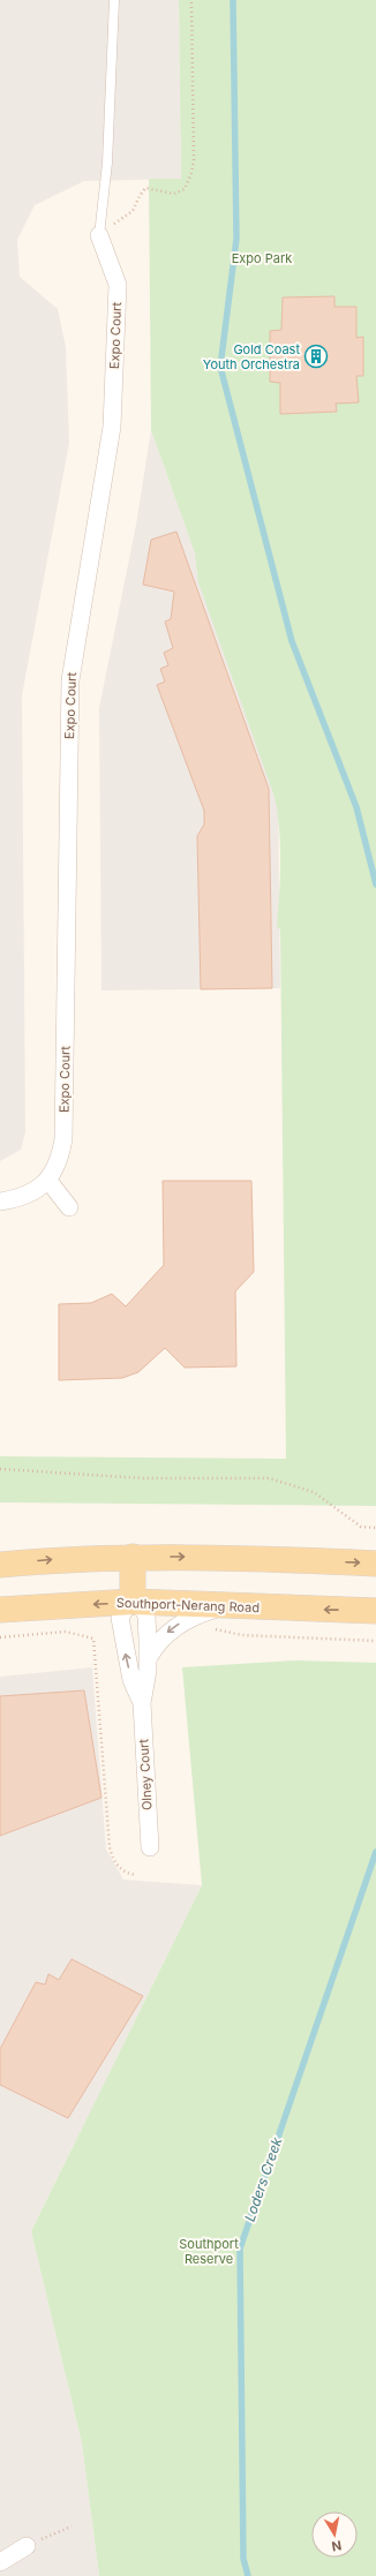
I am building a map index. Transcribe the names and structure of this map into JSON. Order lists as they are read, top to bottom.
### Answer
{
  "streets": {
    "main road": ["Southport-Nerang Road"],
    "street": ["Expo Court", "Olney Court"]
  },
  "crossings": [
    ["Southport-Nerang Road", "Olney Court"]
  ],
  "water": ["Loders Creek"],
  "parks": ["Expo Park", "Southport Reserve"],
  "places": {
    "building": ["Gold Coast Youth Orchestra"]
  },
  "north": "bottom"
}
